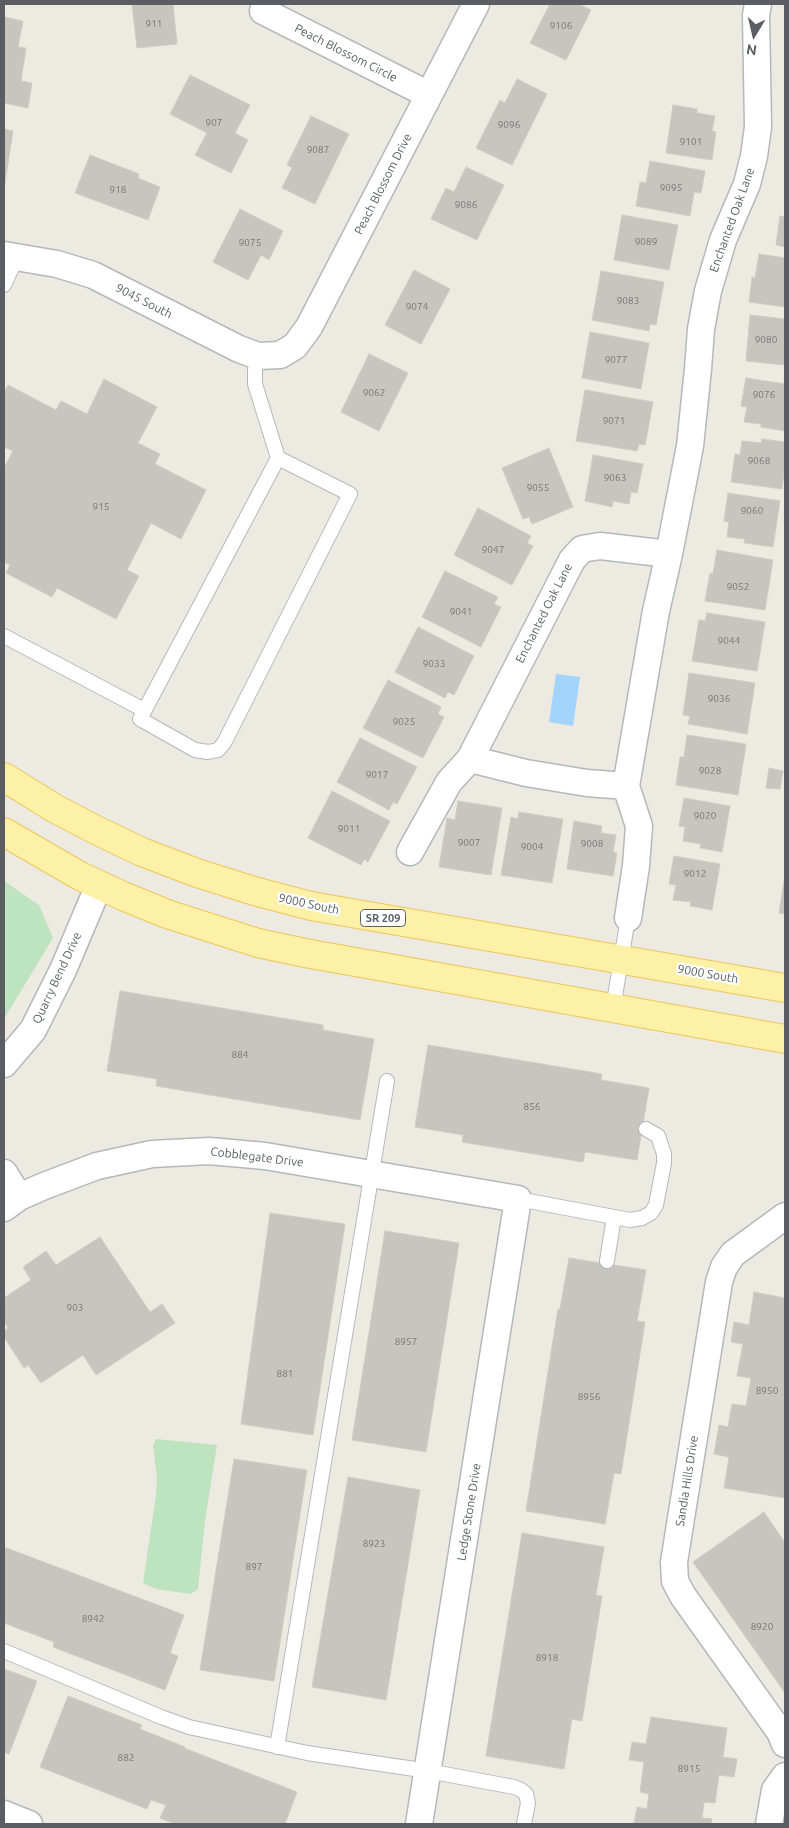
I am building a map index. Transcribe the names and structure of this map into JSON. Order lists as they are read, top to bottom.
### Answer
{
  "streets": {
    "main road": ["9000 South", "SR 209"],
    "street": [
      "Peach Blossom Circle",
      "Peach Blossom Drive",
      "Enchanted Oak Lane",
      "9045 South",
      "Quarry Bend Drive",
      "Cobblegate Drive",
      "Sandia Hills Drive",
      "Ledge Stone Drive"
    ]
  },
  "crossings": [
    ["Peach Blossom Circle", "Peach Blossom Drive"],
    ["Peach Blossom Drive", "9045 South"],
    ["Cobblegate Drive", "Ledge Stone Drive"]
  ],
  "house_numbers": [
    "911",
    "9106",
    "907",
    "9096",
    "9101",
    "9087",
    "9095",
    "918",
    "9086",
    "9089",
    "9075",
    "9083",
    "9074",
    "9080",
    "9077",
    "9062",
    "9076",
    "9071",
    "9068",
    "9063",
    "9055",
    "915",
    "9060",
    "9047",
    "9052",
    "9041",
    "9044",
    "9033",
    "9036",
    "9025",
    "9028",
    "9017",
    "9020",
    "9011",
    "9007",
    "9008",
    "9004",
    "9012",
    "884",
    "856",
    "903",
    "8957",
    "881",
    "8950",
    "8956",
    "8923",
    "897",
    "8942",
    "8920",
    "8918",
    "882",
    "8915"
  ],
  "north": "bottom"
}
